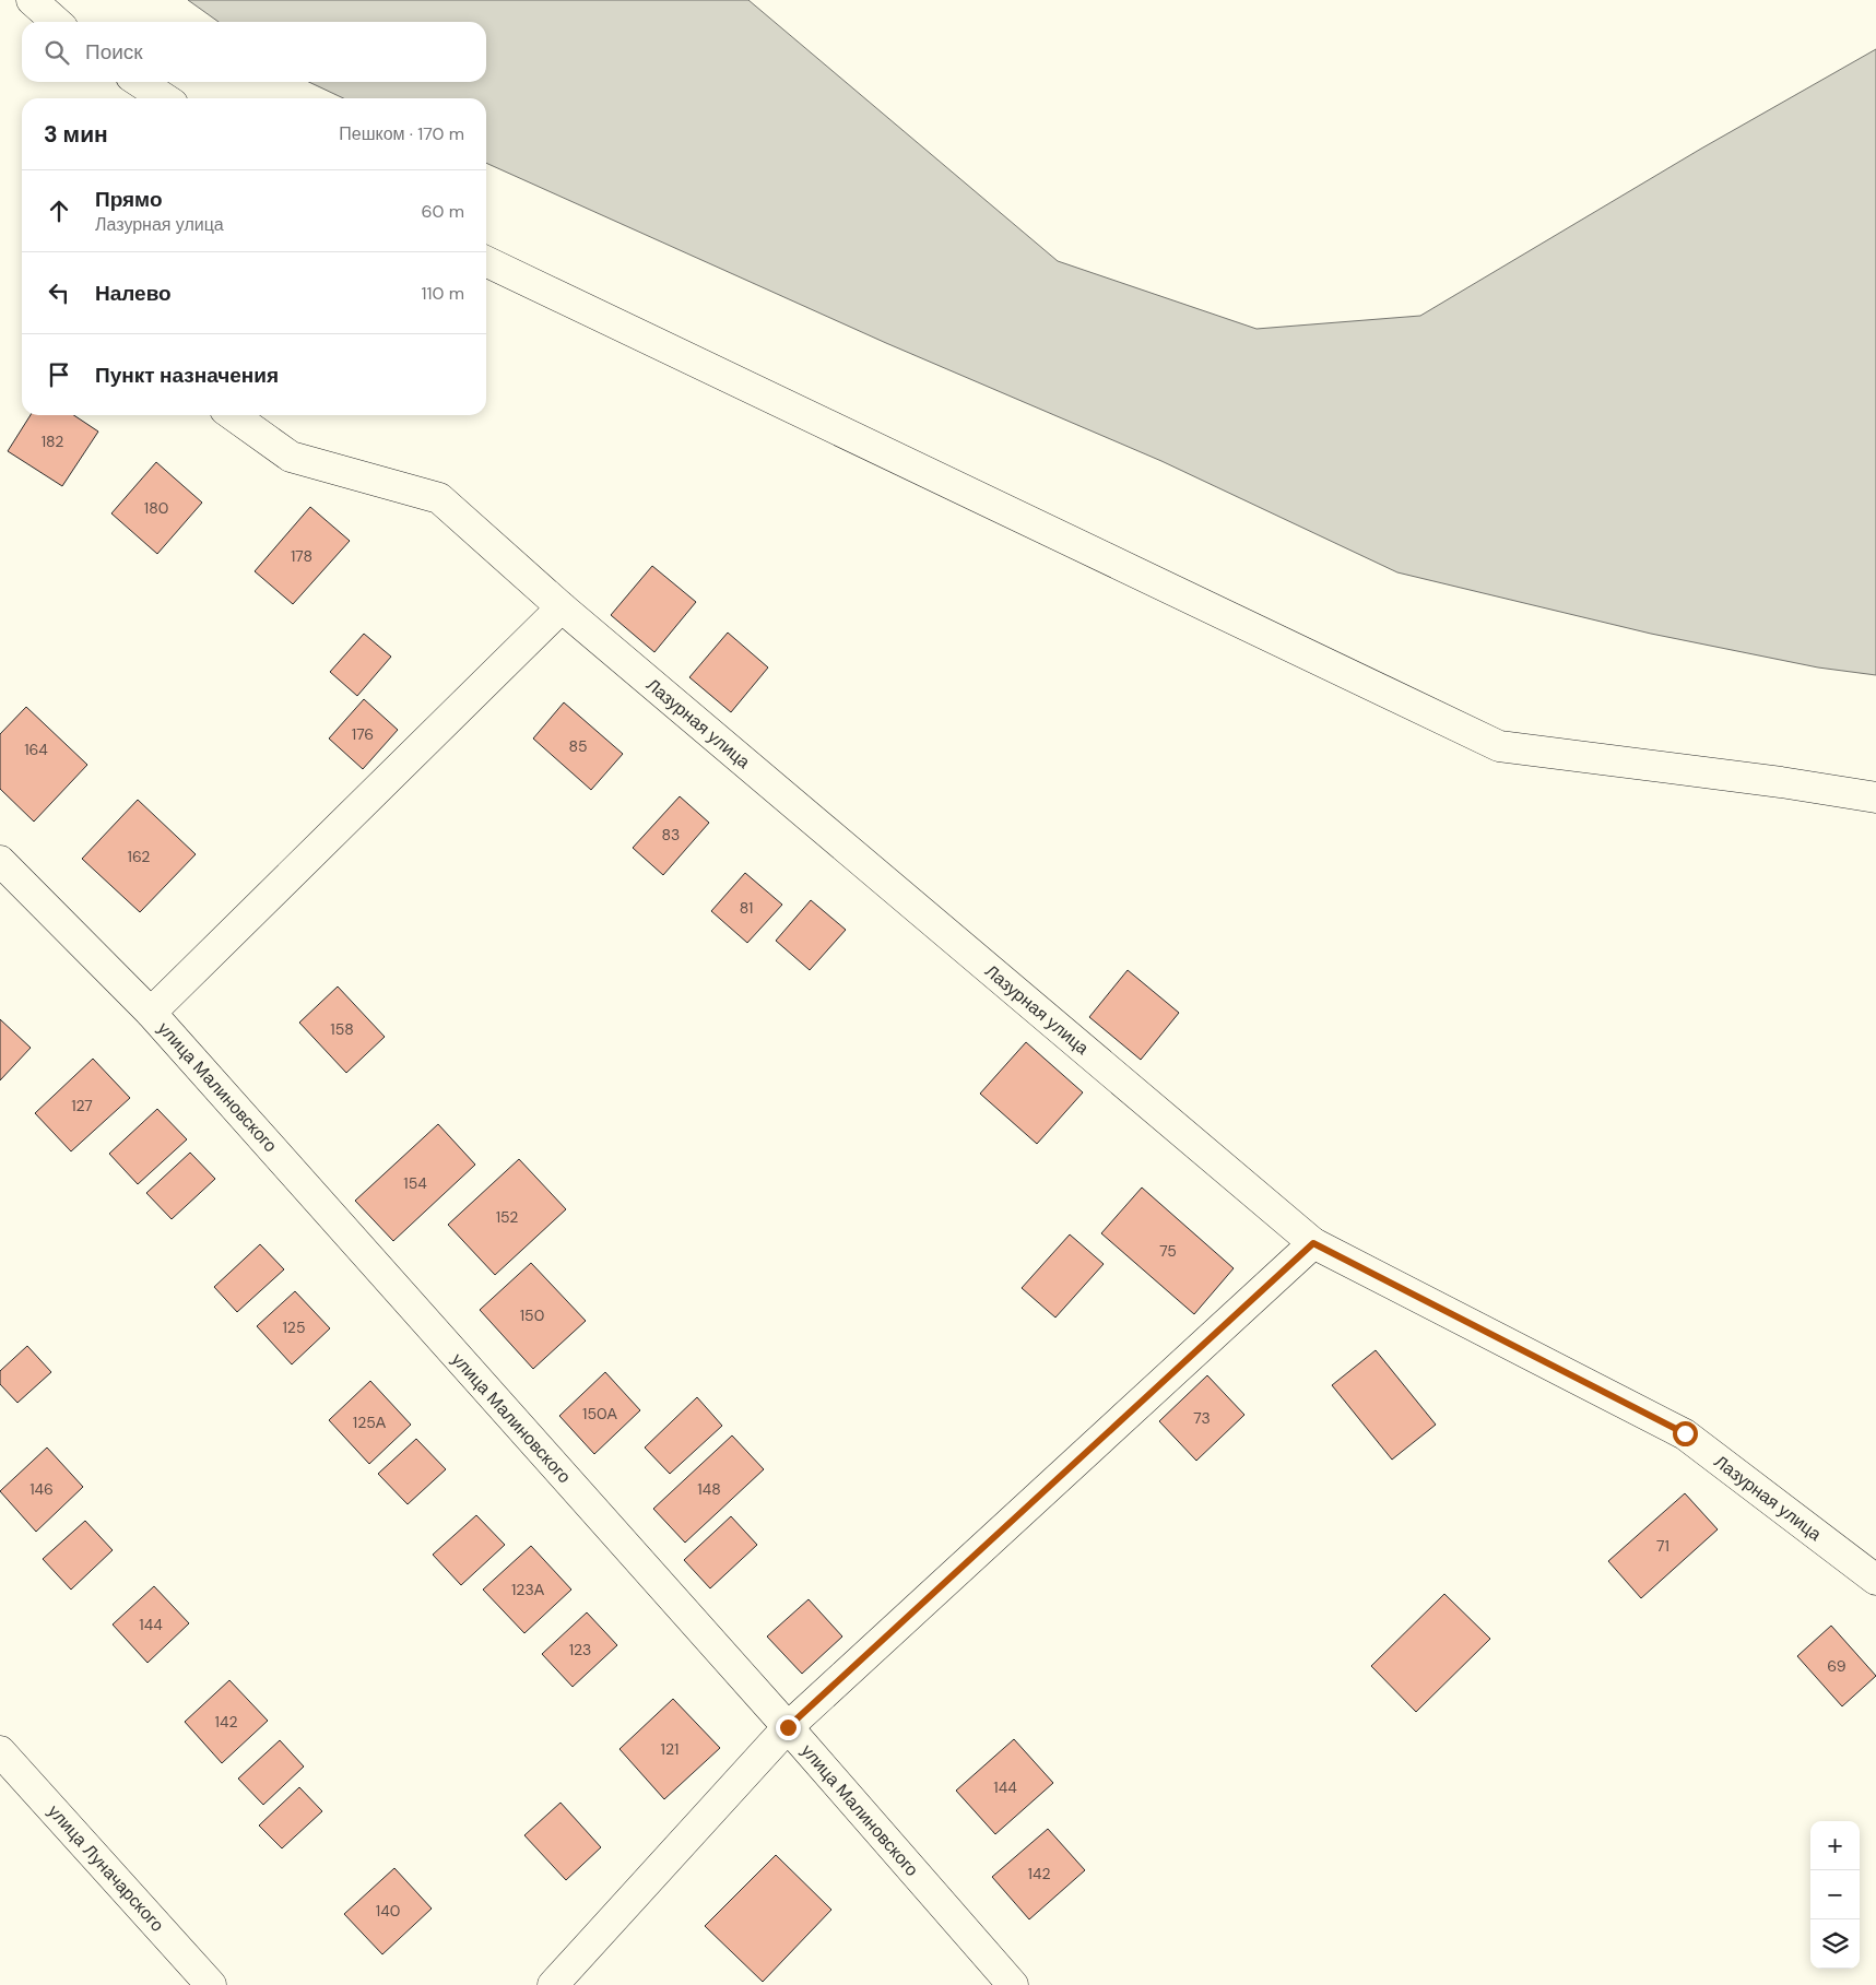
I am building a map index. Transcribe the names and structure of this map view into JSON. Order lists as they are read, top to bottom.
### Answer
{
  "streets": {
    "street": ["Лазурная улица", "улица Малиновского", "улица Луначарского"]
  },
  "house_numbers": [
    "182",
    "180",
    "178",
    "176",
    "85",
    "164",
    "83",
    "162",
    "81",
    "158",
    "127",
    "154",
    "152",
    "75",
    "150",
    "125",
    "150А",
    "73",
    "125А",
    "146",
    "148",
    "71",
    "123А",
    "144",
    "123",
    "69",
    "142",
    "121",
    "144",
    "142",
    "140"
  ],
  "page": {
    "search": "Поиск",
    "heading": ["3 мин", "Пешком · 170 m"],
    "list": [
      ["Прямо", "Лазурная улица", "60 m"],
      ["Налево", "110 m"],
      "Пункт назначения"
    ],
    "map_buttons": ["+", "−"]
  }
}
